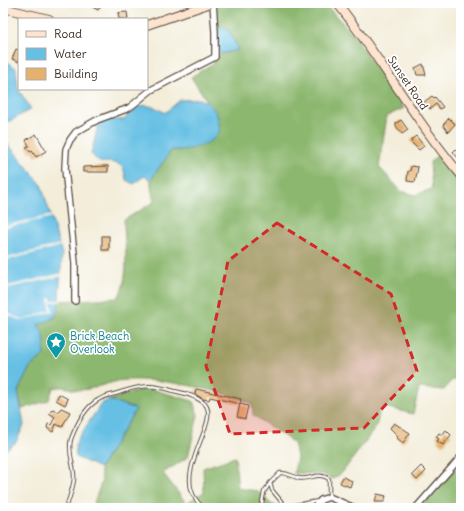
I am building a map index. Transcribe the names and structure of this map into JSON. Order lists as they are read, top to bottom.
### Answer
{
  "streets": {
    "street": ["Sunset Road"]
  },
  "places": {
    "place": ["Brick Beach Overlook"]
  },
  "legend": ["Road", "Water", "Building"]
}
